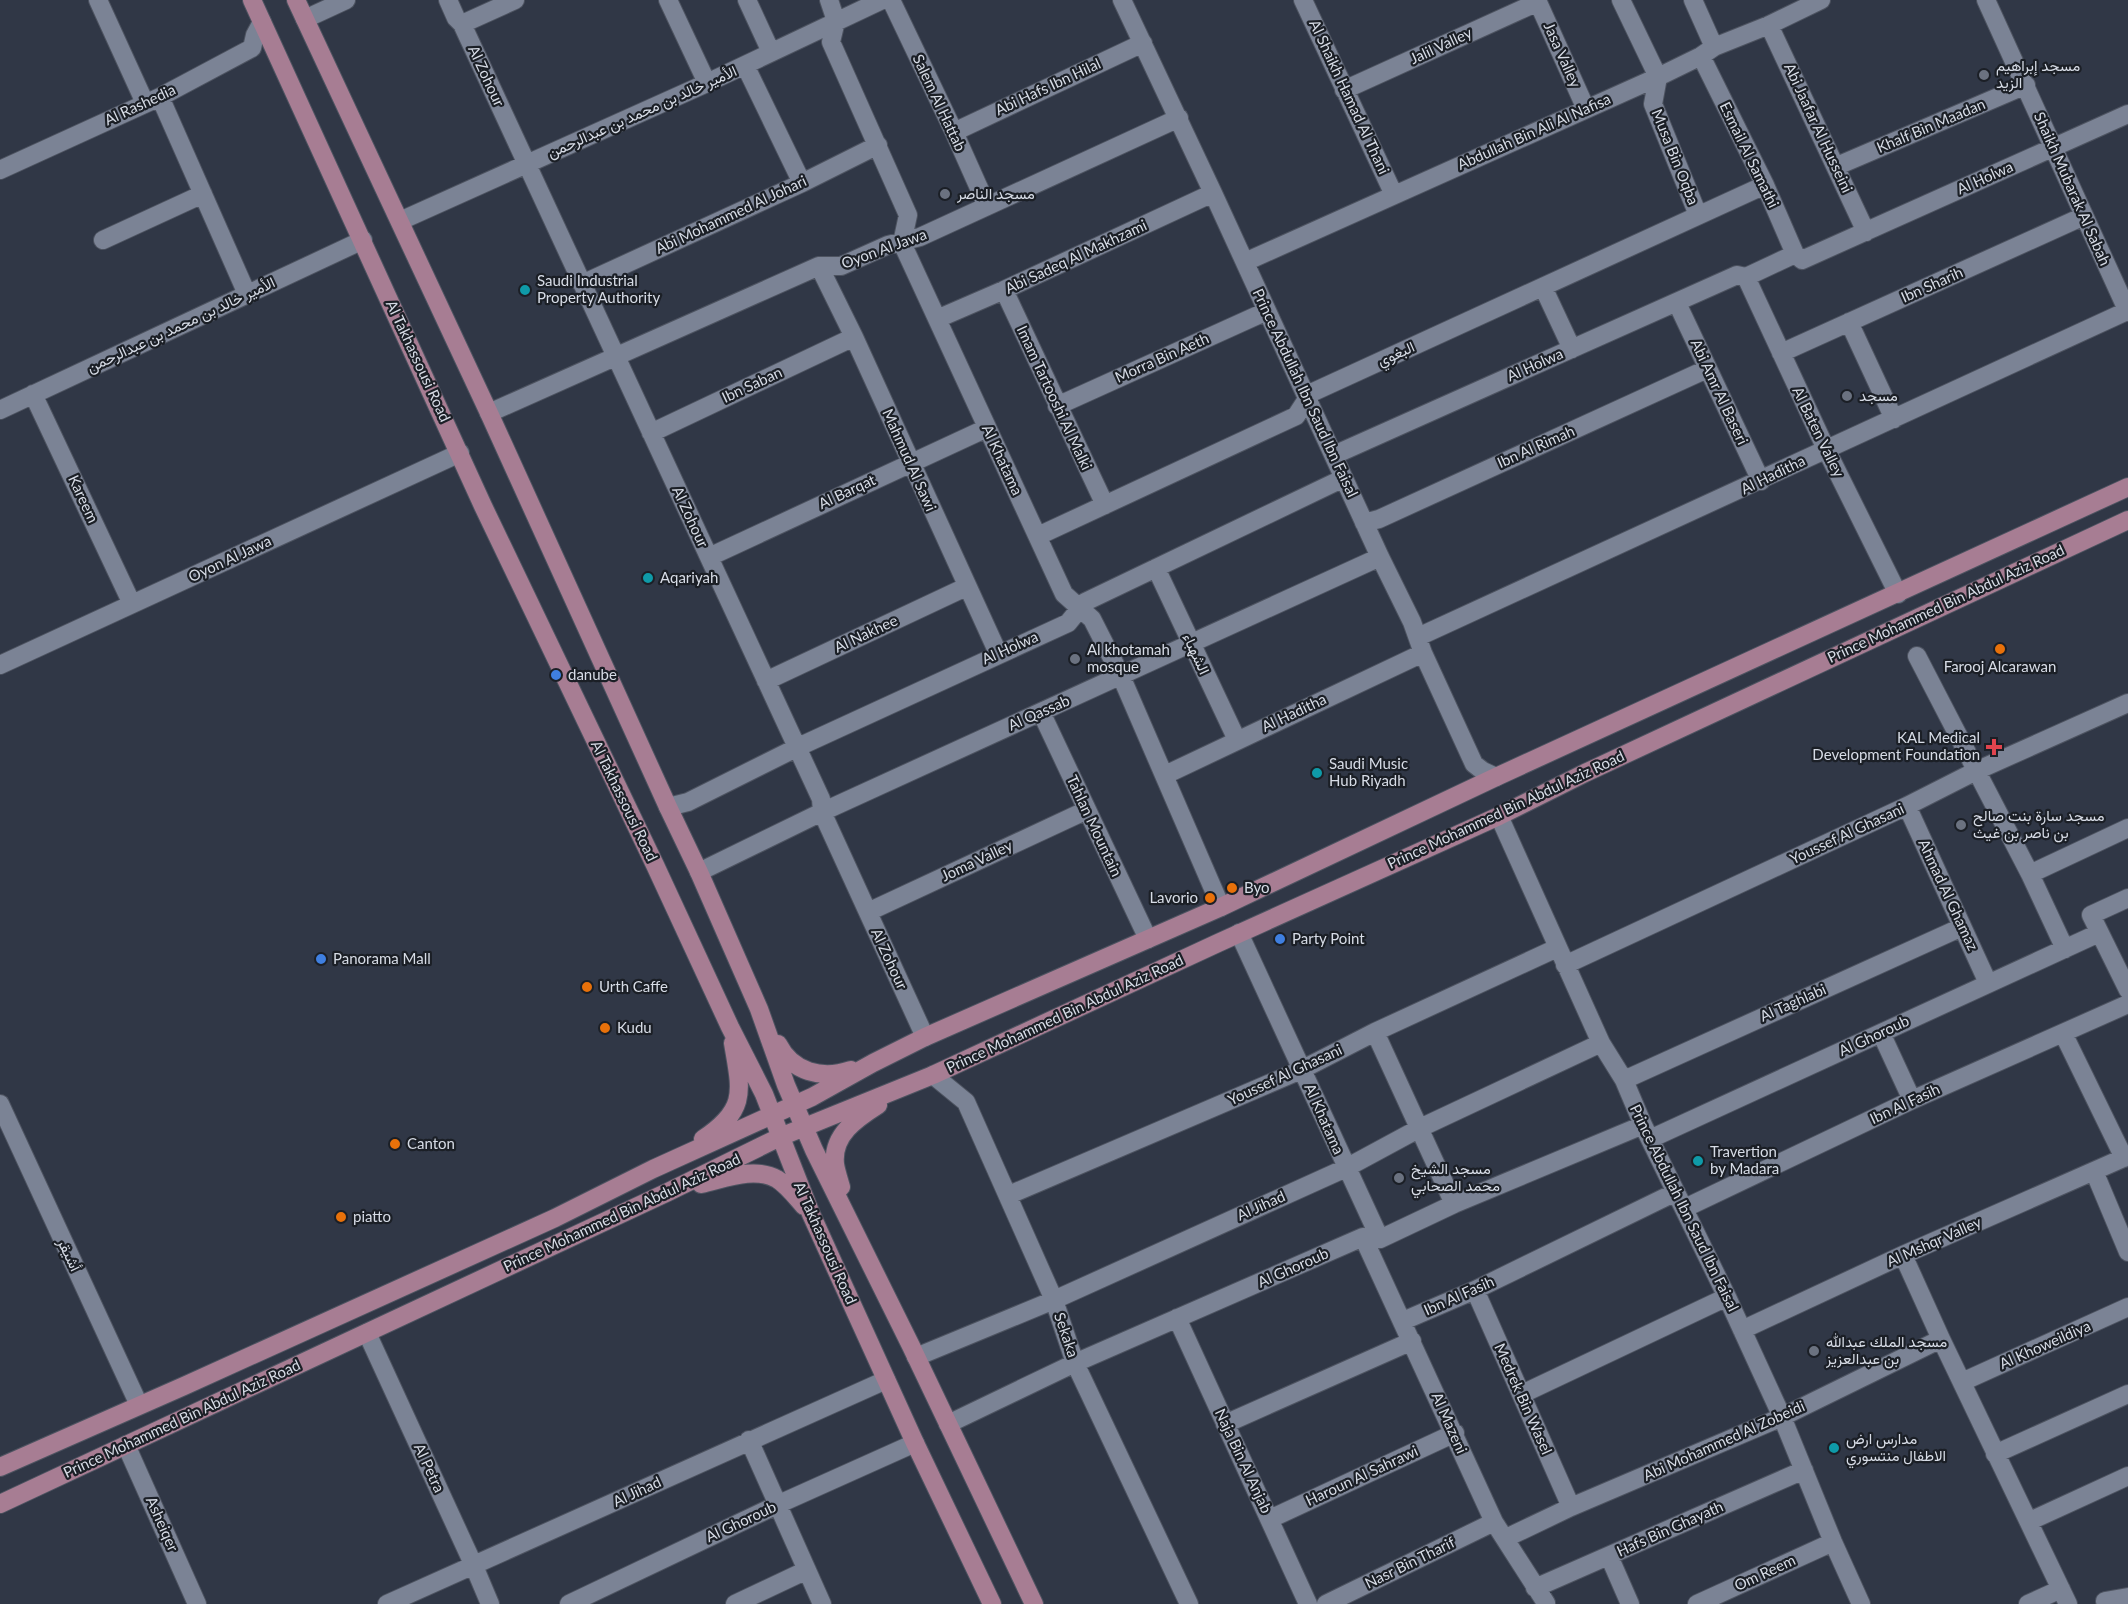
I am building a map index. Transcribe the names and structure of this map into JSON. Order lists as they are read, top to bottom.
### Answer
{
  "streets": {
    "main road": ["Al Takhassousi Road", "Prince Mohammed Bin Abdul Aziz Road"],
    "street": [
      "Jalil Valley",
      "Jasa Valley",
      "Al Zohour",
      "Abi Hafs Ibn Hilal",
      "Al Shaikh Hamad Al Thani",
      "Salem Al Hattab",
      "Al Rashedia",
      "الأمير خالد بن محمد بن عبدالرحمن",
      "Khalf Bin Maadan",
      "Abi Jaafar Al Husseini",
      "Abdullah Bin Ali Al Nafisa",
      "Esmail Al Samathi",
      "Musa Bin Oqba",
      "Al Holwa",
      "Shaikh Mubarak Al Sabah",
      "Abi Mohammed Al Johari",
      "Oyon Al Jawa",
      "Abi Sadeq Al Makhzami",
      "Ibn Sharih",
      "البغوي",
      "Morra Bin Aeth",
      "Ibn Saban",
      "Abi Amr Al Baseri",
      "Prince Abdullah Ibn Saud Ibn Faisal",
      "Imam Tartooshi Al Malki",
      "Al Baten Valley",
      "Ibn Al Rimah",
      "Mahmud Al Sawi",
      "Al Khatama",
      "Al Haditha",
      "Al Barqat",
      "Kareem",
      "Al Nakhee",
      "الشهباء",
      "Al Qassab",
      "Tahlan Mountain",
      "Youssef Al Ghasani",
      "Joma Valley",
      "Ahmad Al Ghamaz",
      "Al Taghlabi",
      "Al Ghoroub",
      "Ibn Al Fasih",
      "Al Jihad",
      "Al Mshqr Valley",
      "أشيقر",
      "Sekaka",
      "Al Khoweildiya",
      "Medrek Bin Wasel",
      "Al Mazeni",
      "Abi Mohammed Al Zobeidi",
      "Naja Bin Al Anjab",
      "Al Petra",
      "Haroun Al Sahrawi",
      "Asheiqer",
      "Hafs Bin Ghayath",
      "Nasr Bin Tharif",
      "Om Reem"
    ]
  },
  "crossings": [
    ["Jalil Valley", "Jasa Valley"],
    ["Jalil Valley", "Al Shaikh Hamad Al Thani"],
    ["Jasa Valley", "Abdullah Bin Ali Al Nafisa"],
    ["Al Zohour", "الأمير خالد بن محمد بن عبدالرحمن"],
    ["Al Zohour", "Al Holwa"],
    ["Al Zohour", "Abi Mohammed Al Johari"],
    ["Al Zohour", "Oyon Al Jawa"],
    ["Al Zohour", "Ibn Saban"],
    ["Al Zohour", "Al Barqat"],
    ["Al Zohour", "Prince Mohammed Bin Abdul Aziz Road"],
    ["Al Zohour", "Al Nakhee"],
    ["Al Zohour", "Al Qassab"],
    ["Al Zohour", "Joma Valley"],
    ["Abi Hafs Ibn Hilal", "Salem Al Hattab"],
    ["Abi Hafs Ibn Hilal", "Prince Abdullah Ibn Saud Ibn Faisal"],
    ["Al Shaikh Hamad Al Thani", "Abdullah Bin Ali Al Nafisa"],
    ["Salem Al Hattab", "Oyon Al Jawa"],
    ["Al Rashedia", "Al Takhassousi Road"],
    ["الأمير خالد بن محمد بن عبدالرحمن", "Al Takhassousi Road"],
    ["الأمير خالد بن محمد بن عبدالرحمن", "Kareem"],
    ["Khalf Bin Maadan", "Abi Jaafar Al Husseini"],
    ["Khalf Bin Maadan", "Shaikh Mubarak Al Sabah"],
    ["Abi Jaafar Al Husseini", "Abdullah Bin Ali Al Nafisa"],
    ["Abi Jaafar Al Husseini", "Al Holwa"],
    ["Abdullah Bin Ali Al Nafisa", "Esmail Al Samathi"],
    ["Abdullah Bin Ali Al Nafisa", "Musa Bin Oqba"],
    ["Abdullah Bin Ali Al Nafisa", "Prince Abdullah Ibn Saud Ibn Faisal"],
    ["Esmail Al Samathi", "Al Holwa"],
    ["Esmail Al Samathi", "البغوي"],
    ["Musa Bin Oqba", "البغوي"],
    ["Al Holwa", "Shaikh Mubarak Al Sabah"],
    ["Al Holwa", "Al Takhassousi Road"],
    ["Al Holwa", "Abi Amr Al Baseri"],
    ["Al Holwa", "Prince Abdullah Ibn Saud Ibn Faisal"],
    ["Al Holwa", "Al Baten Valley"],
    ["Al Holwa", "Mahmud Al Sawi"],
    ["Al Holwa", "Al Khatama"],
    ["Al Holwa", "الشهباء"],
    ["Shaikh Mubarak Al Sabah", "Ibn Sharih"],
    ["Shaikh Mubarak Al Sabah", "Al Haditha"],
    ["Oyon Al Jawa", "Al Takhassousi Road"],
    ["Oyon Al Jawa", "Prince Abdullah Ibn Saud Ibn Faisal"],
    ["Oyon Al Jawa", "Mahmud Al Sawi"],
    ["Oyon Al Jawa", "Al Khatama"],
    ["Oyon Al Jawa", "Kareem"],
    ["Abi Sadeq Al Makhzami", "Prince Abdullah Ibn Saud Ibn Faisal"],
    ["Abi Sadeq Al Makhzami", "Imam Tartooshi Al Malki"],
    ["Abi Sadeq Al Makhzami", "Al Khatama"],
    ["Ibn Sharih", "Al Baten Valley"],
    ["البغوي", "Prince Abdullah Ibn Saud Ibn Faisal"],
    ["البغوي", "Imam Tartooshi Al Malki"],
    ["البغوي", "Al Khatama"],
    ["Morra Bin Aeth", "Prince Abdullah Ibn Saud Ibn Faisal"],
    ["Morra Bin Aeth", "Imam Tartooshi Al Malki"],
    ["Al Takhassousi Road", "Prince Mohammed Bin Abdul Aziz Road"],
    ["Al Takhassousi Road", "Al Qassab"],
    ["Al Takhassousi Road", "Al Ghoroub"],
    ["Al Takhassousi Road", "Al Jihad"],
    ["Ibn Saban", "Mahmud Al Sawi"],
    ["Abi Amr Al Baseri", "Ibn Al Rimah"],
    ["Abi Amr Al Baseri", "Al Haditha"],
    ["Prince Abdullah Ibn Saud Ibn Faisal", "Ibn Al Rimah"],
    ["Prince Abdullah Ibn Saud Ibn Faisal", "Al Haditha"],
    ["Prince Abdullah Ibn Saud Ibn Faisal", "Prince Mohammed Bin Abdul Aziz Road"],
    ["Prince Abdullah Ibn Saud Ibn Faisal", "Al Qassab"],
    ["Prince Abdullah Ibn Saud Ibn Faisal", "Youssef Al Ghasani"],
    ["Prince Abdullah Ibn Saud Ibn Faisal", "Al Taghlabi"],
    ["Prince Abdullah Ibn Saud Ibn Faisal", "Al Ghoroub"],
    ["Prince Abdullah Ibn Saud Ibn Faisal", "Ibn Al Fasih"],
    ["Prince Abdullah Ibn Saud Ibn Faisal", "Al Jihad"],
    ["Prince Abdullah Ibn Saud Ibn Faisal", "Al Mshqr Valley"],
    ["Prince Abdullah Ibn Saud Ibn Faisal", "Abi Mohammed Al Zobeidi"],
    ["Prince Abdullah Ibn Saud Ibn Faisal", "Hafs Bin Ghayath"],
    ["Prince Abdullah Ibn Saud Ibn Faisal", "Om Reem"],
    ["Al Baten Valley", "Al Haditha"],
    ["Al Baten Valley", "Prince Mohammed Bin Abdul Aziz Road"],
    ["Mahmud Al Sawi", "Al Barqat"],
    ["Mahmud Al Sawi", "Al Nakhee"],
    ["Al Khatama", "Al Haditha"],
    ["Al Khatama", "Al Barqat"],
    ["Al Khatama", "Prince Mohammed Bin Abdul Aziz Road"],
    ["Al Khatama", "Al Qassab"],
    ["Al Khatama", "Youssef Al Ghasani"],
    ["Al Khatama", "Al Ghoroub"],
    ["Al Khatama", "Al Jihad"],
    ["Al Khatama", "Al Mazeni"],
    ["Al Haditha", "الشهباء"],
    ["Prince Mohammed Bin Abdul Aziz Road", "Tahlan Mountain"],
    ["Prince Mohammed Bin Abdul Aziz Road", "أشيقر"],
    ["Prince Mohammed Bin Abdul Aziz Road", "Sekaka"],
    ["Prince Mohammed Bin Abdul Aziz Road", "Al Petra"],
    ["Prince Mohammed Bin Abdul Aziz Road", "Asheiqer"],
    ["الشهباء", "Al Qassab"],
    ["Al Qassab", "Tahlan Mountain"],
    ["Tahlan Mountain", "Joma Valley"],
    ["Youssef Al Ghasani", "Ahmad Al Ghamaz"],
    ["Youssef Al Ghasani", "Sekaka"],
    ["Ahmad Al Ghamaz", "Al Taghlabi"],
    ["Ahmad Al Ghamaz", "Al Ghoroub"],
    ["Al Ghoroub", "Sekaka"],
    ["Al Ghoroub", "Al Mazeni"],
    ["Al Ghoroub", "Naja Bin Al Anjab"],
    ["Ibn Al Fasih", "Medrek Bin Wasel"],
    ["Ibn Al Fasih", "Al Mazeni"],
    ["Al Jihad", "Sekaka"],
    ["Al Jihad", "Al Petra"],
    ["Medrek Bin Wasel", "Abi Mohammed Al Zobeidi"],
    ["Al Mazeni", "Abi Mohammed Al Zobeidi"],
    ["Al Mazeni", "Haroun Al Sahrawi"],
    ["Al Mazeni", "Hafs Bin Ghayath"],
    ["Al Mazeni", "Nasr Bin Tharif"],
    ["Naja Bin Al Anjab", "Haroun Al Sahrawi"]
  ],
  "places": {
    "other": [
      "مسجد إبراهيم الزيد",
      "مسجد الناصر",
      "Saudi Industrial Property Authority",
      "مسجد",
      "Aqariyah",
      "Farooj Alcarawan",
      "Al khotamah mosque",
      "danube",
      "Saudi Music Hub Riyadh",
      "مسجد سارة بنت صالح بن ناصر بن غيث",
      "Byo",
      "Lavorio",
      "Party Point",
      "Panorama Mall",
      "Urth Caffe",
      "Kudu",
      "Canton",
      "Travertion by Madara",
      "مسجد الشيخ محمد الصحابي",
      "piatto",
      "مسجد الملك عبدالله بن عبدالعزيز",
      "مدارس ارض الاطفال منتسوري"
    ],
    "health": ["KAL Medical Development Foundation"]
  }
}
